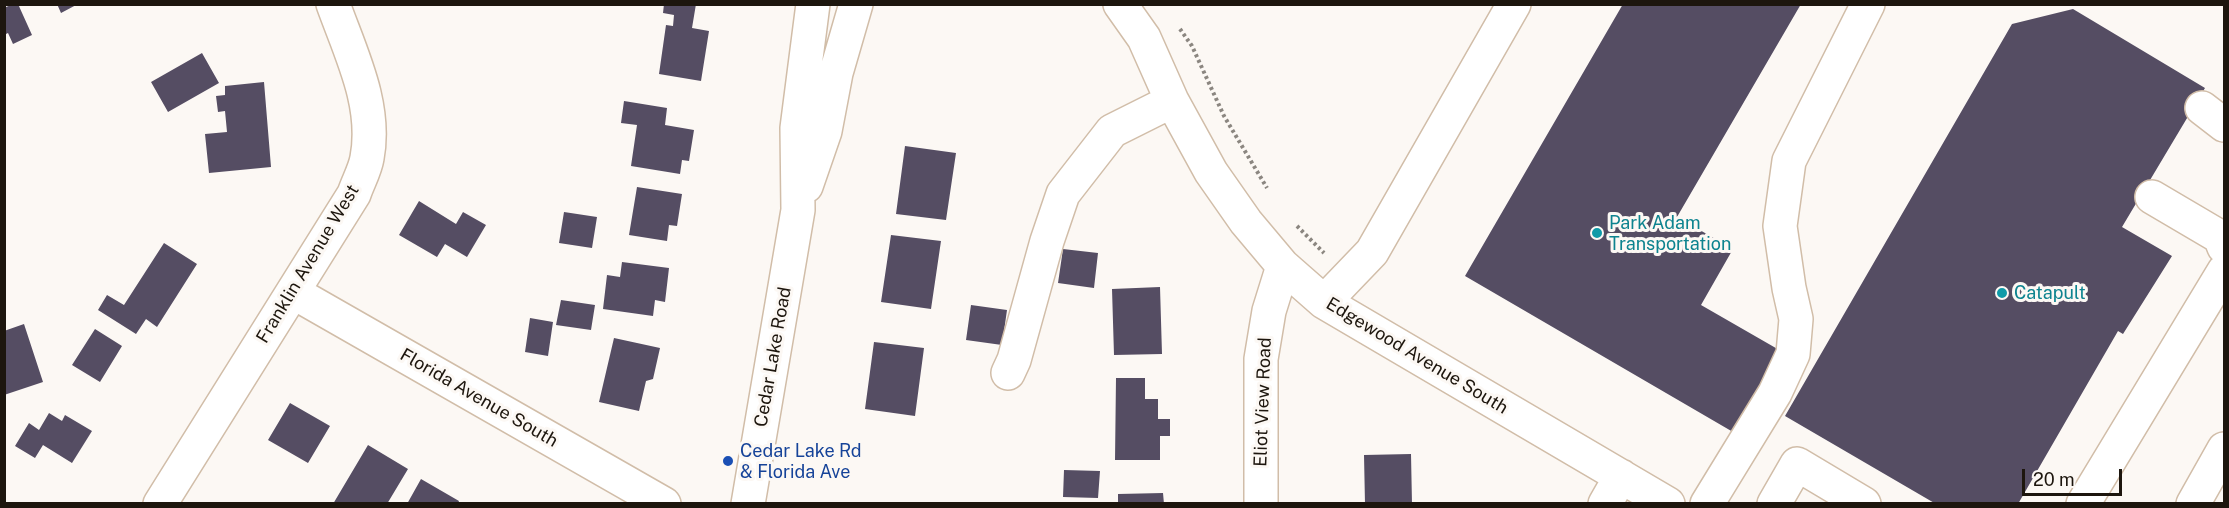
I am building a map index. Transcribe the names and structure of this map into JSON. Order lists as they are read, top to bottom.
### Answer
{
  "streets": {
    "street": [
      "Franklin Avenue West",
      "Edgewood Avenue South",
      "Cedar Lake Road",
      "Florida Avenue South",
      "Eliot View Road"
    ]
  },
  "crossings": [
    ["Franklin Avenue West", "Florida Avenue South"],
    ["Edgewood Avenue South", "Eliot View Road"]
  ],
  "places": ["Park Adam Transportation", "Catapult", "Cedar Lake Rd & Florida Ave"],
  "scale_bar": "20 m"
}
